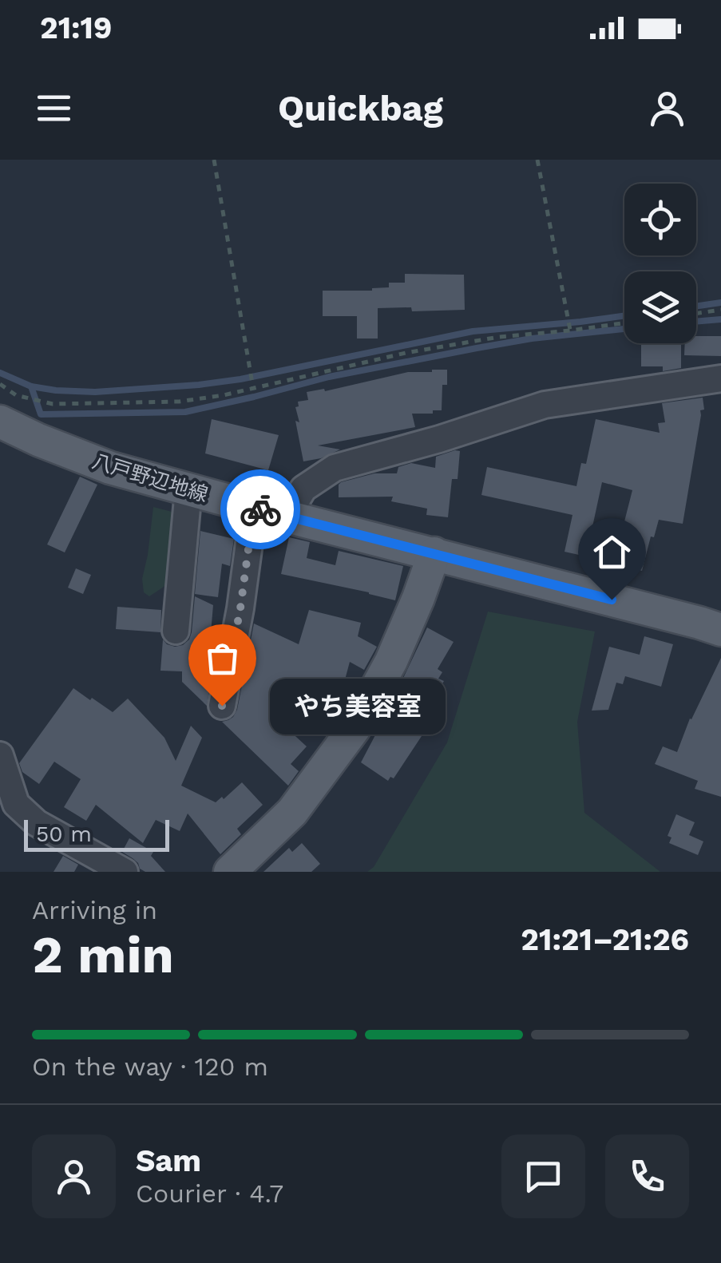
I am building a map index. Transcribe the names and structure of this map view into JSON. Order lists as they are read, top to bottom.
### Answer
{
  "streets": {
    "main road": ["八戸野辺地線"]
  },
  "places": ["やち美容室"],
  "scale_bar": "50 m",
  "page": {
    "status": "21:19",
    "header": "Quickbag",
    "bubble": "やち美容室",
    "scale": "50 m",
    "heading": ["2 min", "Arriving in", "21:21–21:26"],
    "panel": ["Sam", "Courier · 4.7"],
    "bar": "On the way · 120 m"
  }
}
